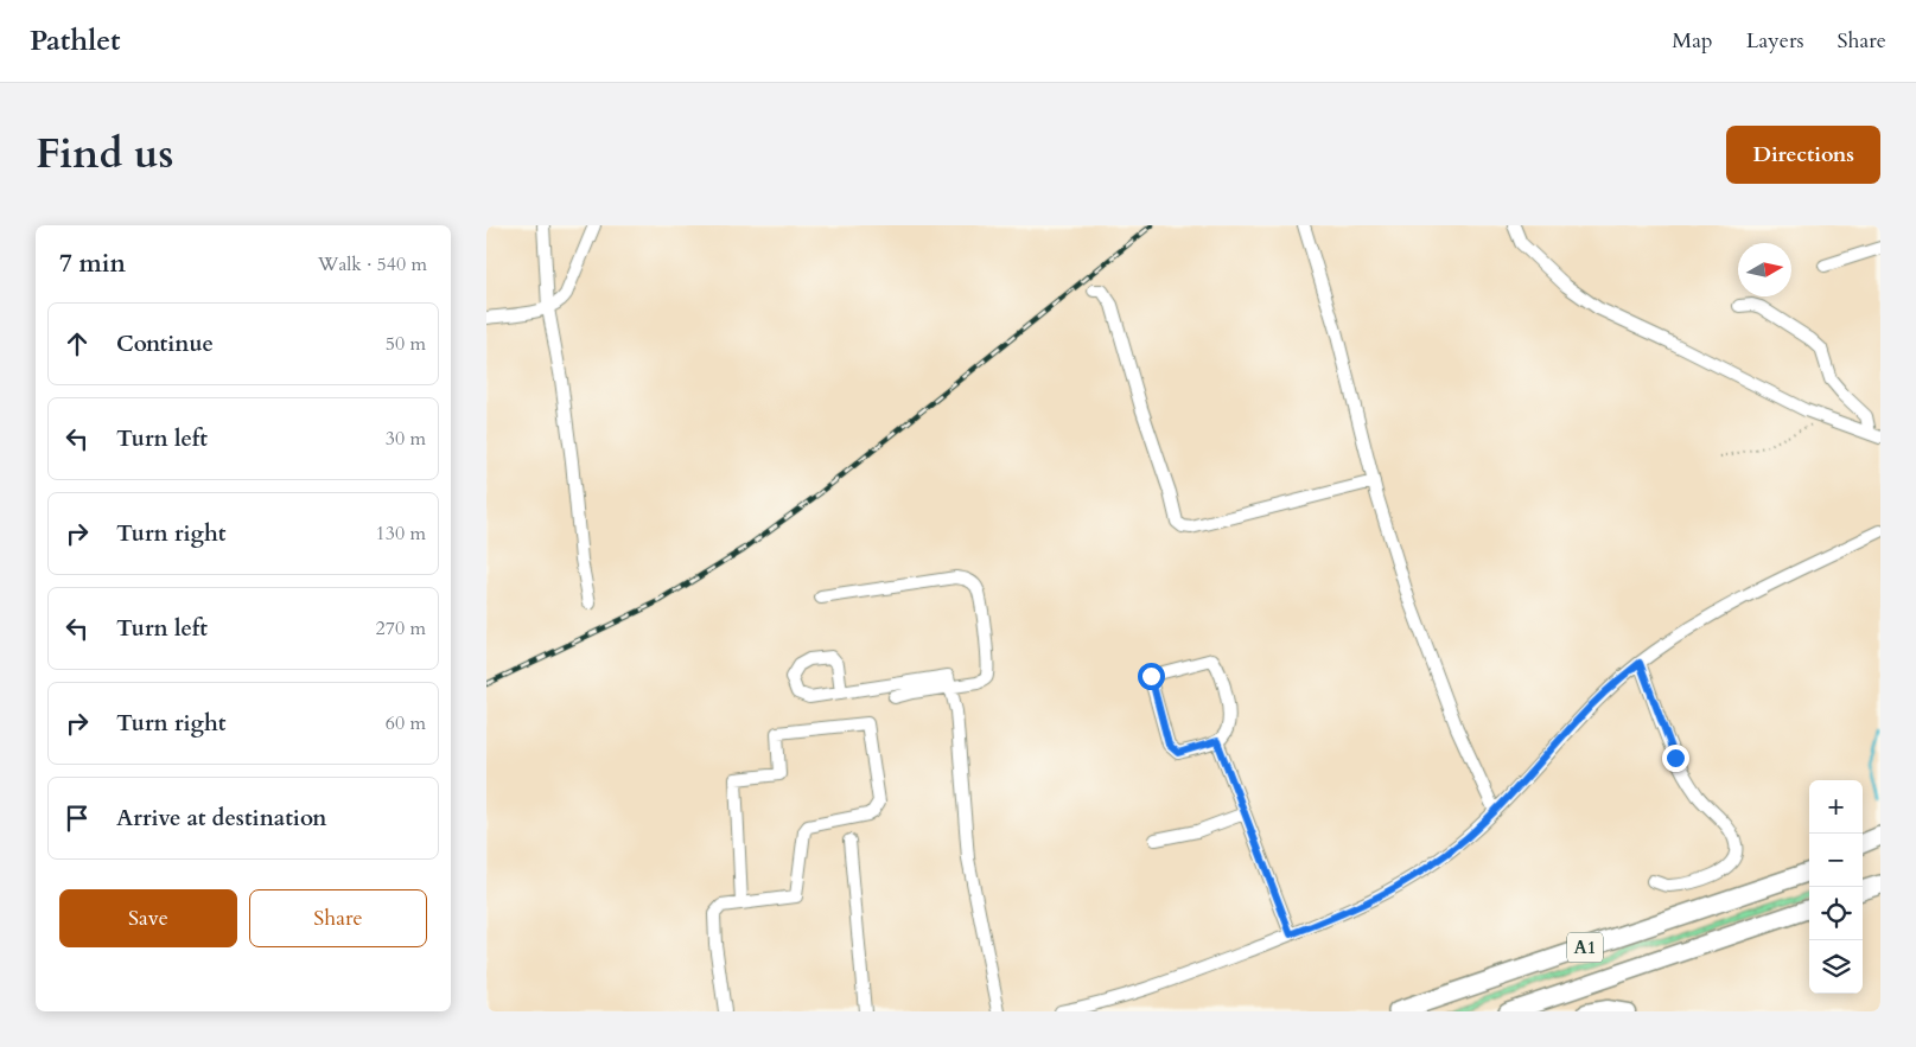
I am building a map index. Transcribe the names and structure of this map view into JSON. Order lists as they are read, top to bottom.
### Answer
{
  "streets": {
    "highway": ["Α1"]
  },
  "north": "right",
  "page": {
    "header": "Pathlet",
    "nav": ["Map", "Layers", "Share"],
    "title": "Find us",
    "buttons": [
      "Directions",
      ["Save", "Share"]
    ],
    "heading": ["7 min", "Walk · 540 m"],
    "list": [
      ["Continue", "50 m"],
      ["Turn left", "30 m"],
      ["Turn right", "130 m"],
      ["Turn left", "270 m"],
      ["Turn right", "60 m"],
      "Arrive at destination"
    ],
    "map_buttons": ["+", "−"]
  }
}
